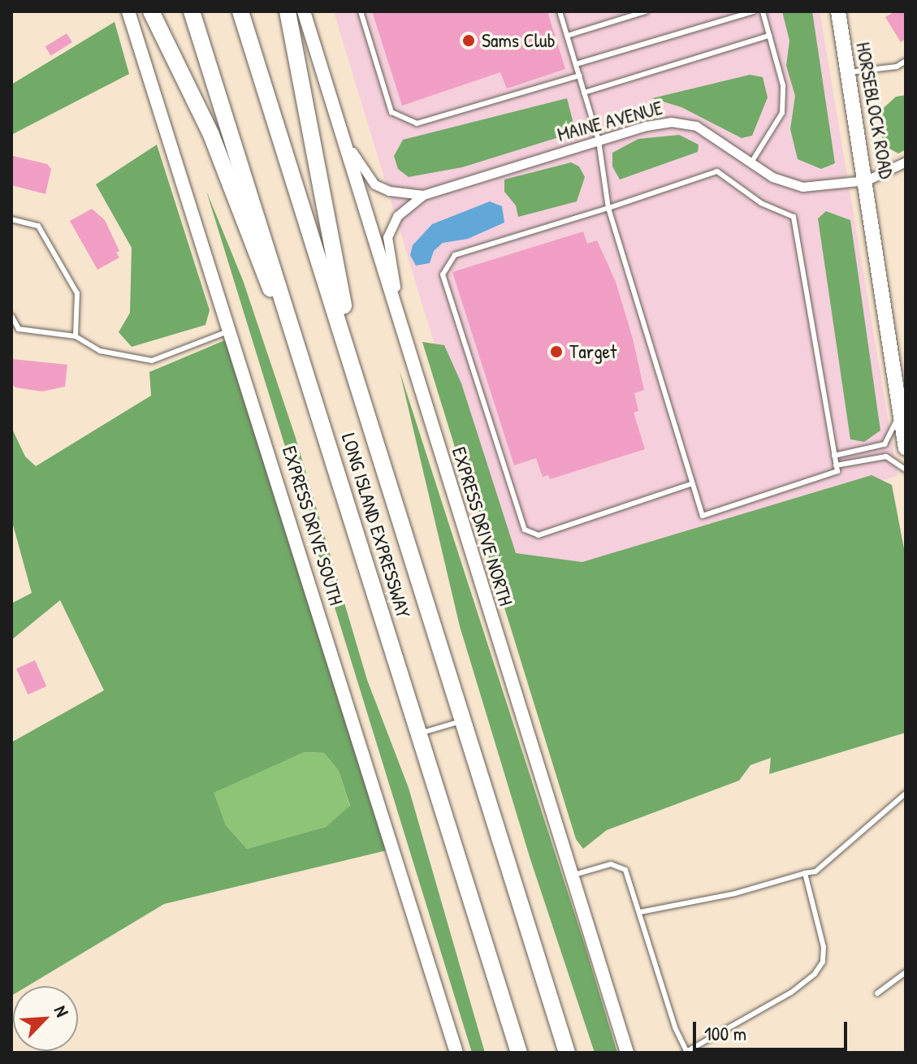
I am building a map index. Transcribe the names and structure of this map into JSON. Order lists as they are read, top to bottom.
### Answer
{
  "streets": {
    "highway": ["LONG ISLAND EXPRESSWAY"],
    "main road": ["HORSEBLOCK ROAD", "EXPRESS DRIVE SOUTH", "EXPRESS DRIVE NORTH"],
    "street": ["MAINE AVENUE"]
  },
  "crossings": [
    ["HORSEBLOCK ROAD", "MAINE AVENUE"]
  ],
  "places": ["Sams Club", "Target"],
  "scale_bar": "100 m",
  "north": "top right"
}
